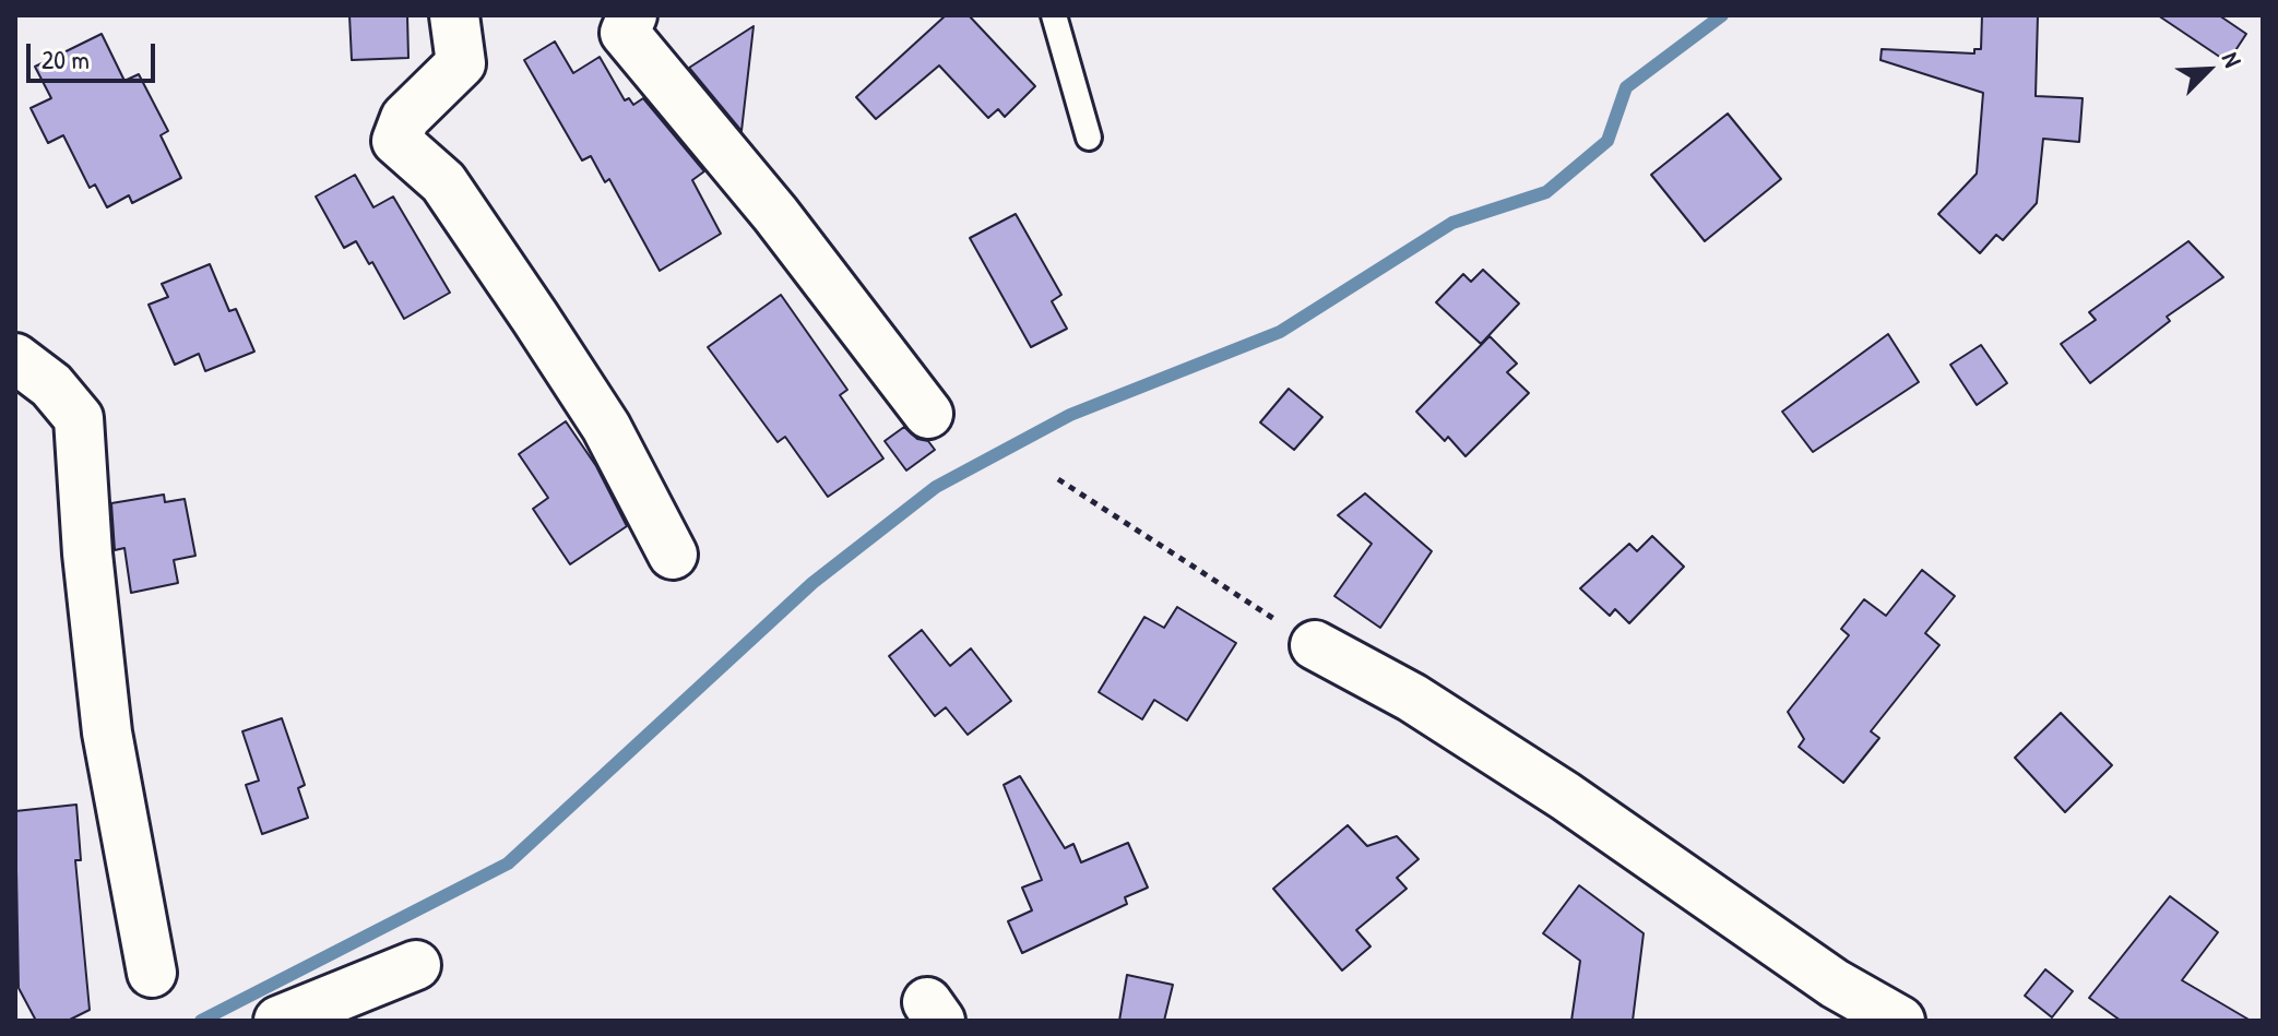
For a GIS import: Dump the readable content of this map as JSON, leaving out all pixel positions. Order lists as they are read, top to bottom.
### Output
{
  "scale_bar": "20 m",
  "north": "top right"
}
